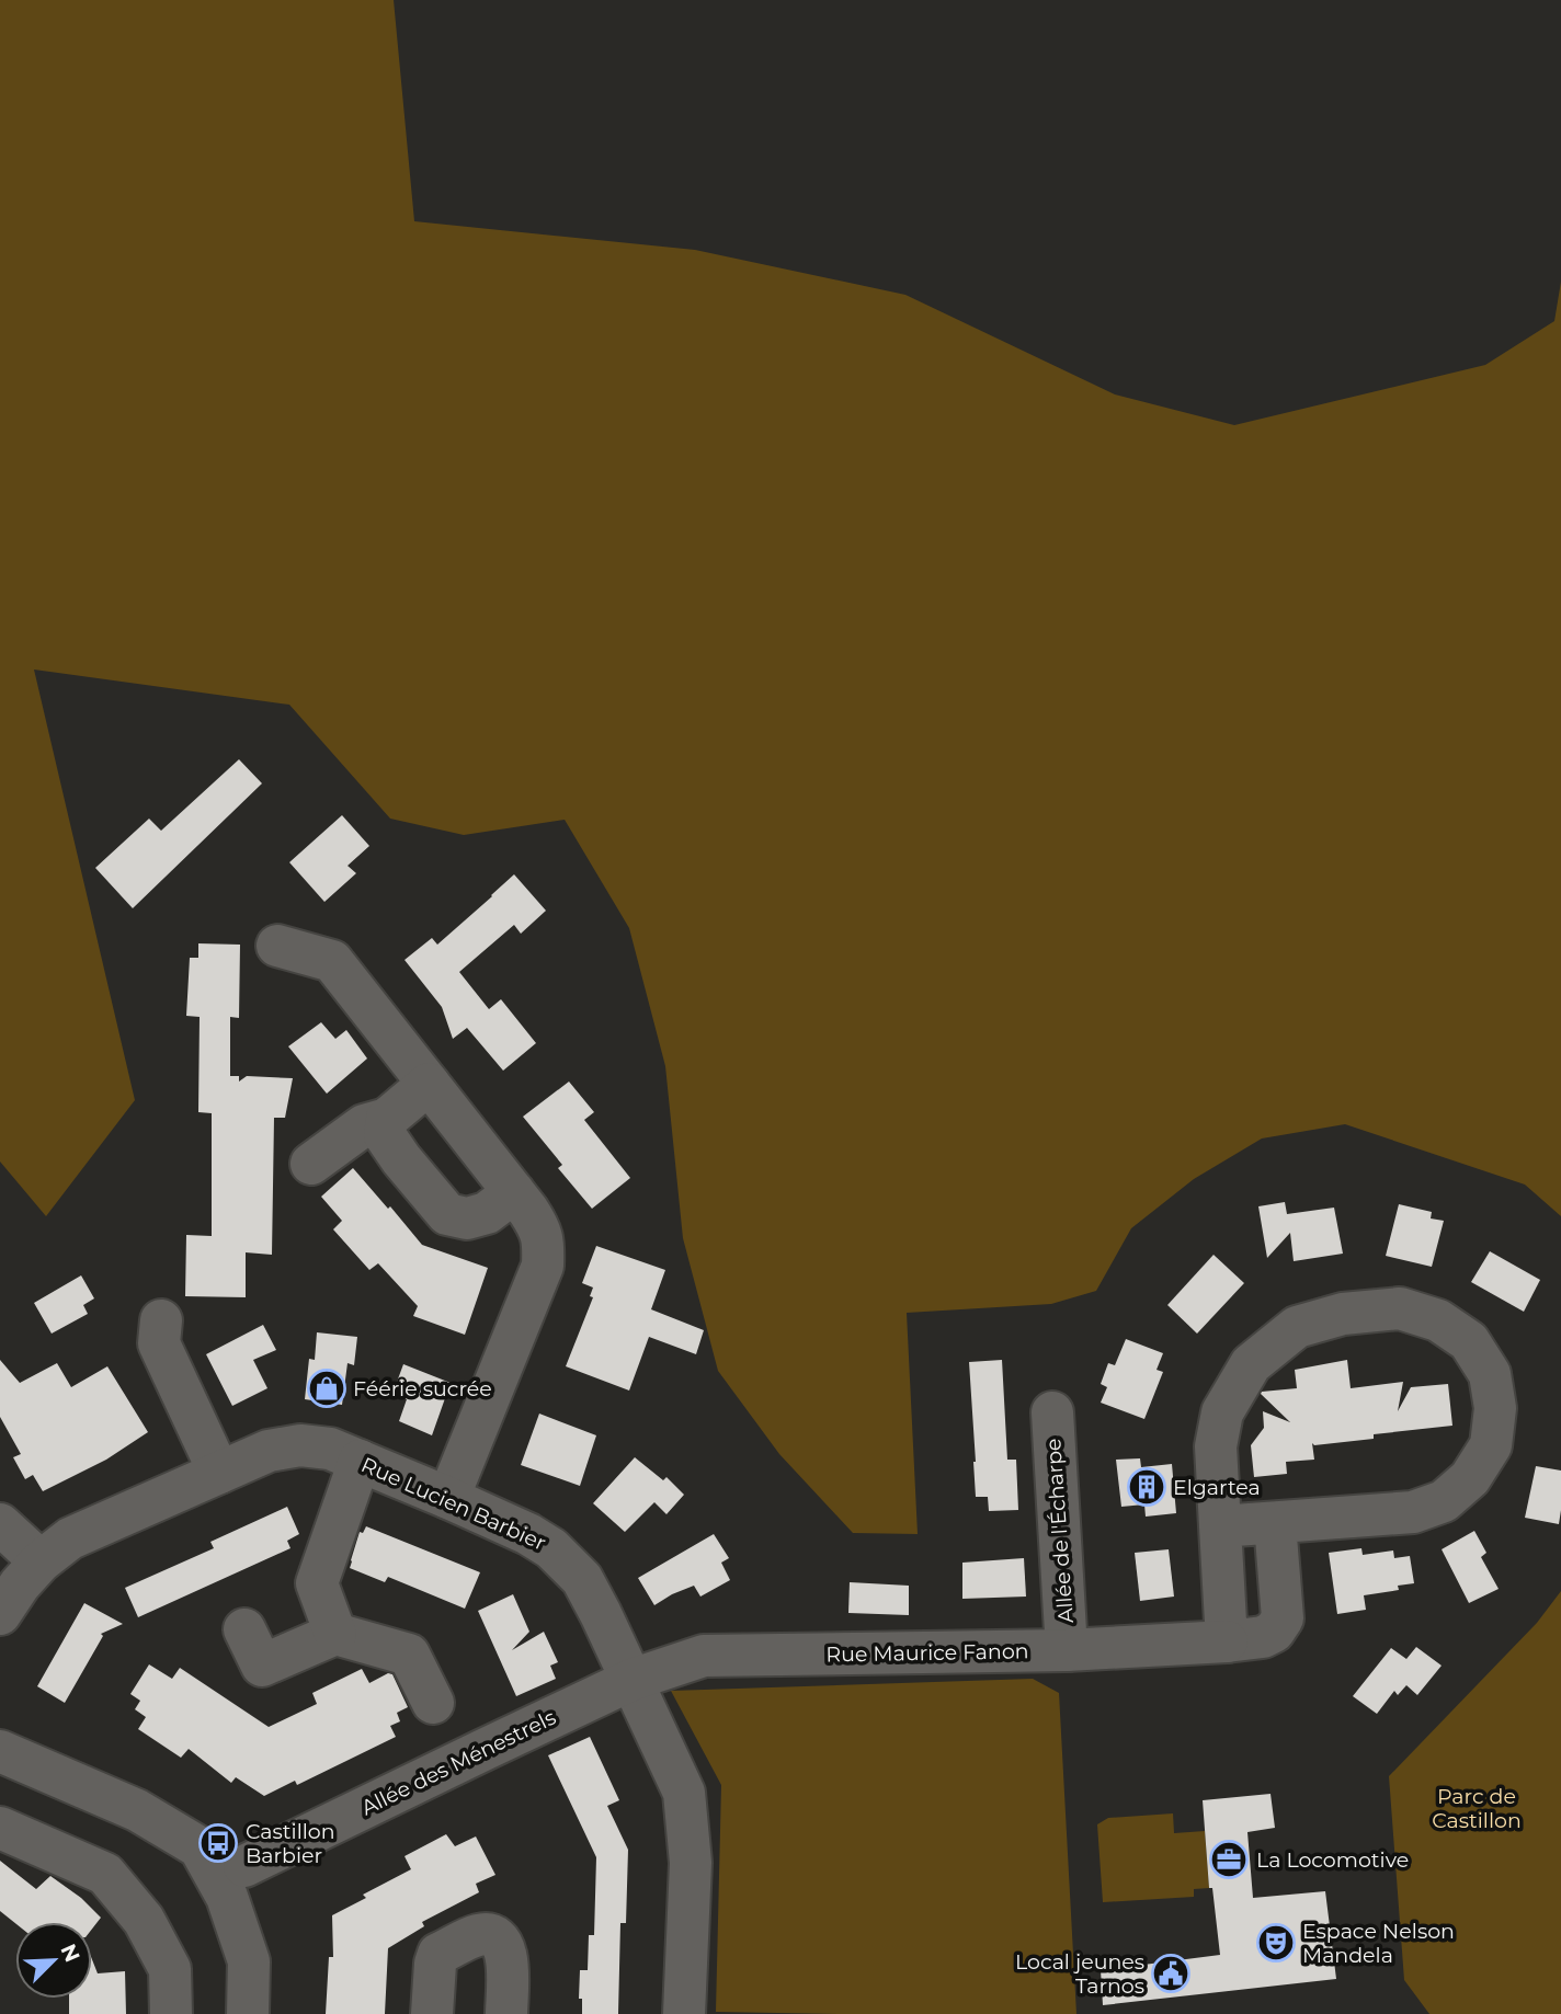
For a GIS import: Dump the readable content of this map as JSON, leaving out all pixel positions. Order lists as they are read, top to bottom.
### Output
{
  "streets": {
    "street": [
      "Rue Lucien Barbier",
      "Allée de l'Écharpe",
      "Rue Maurice Fanon",
      "Allée des Ménestrels"
    ]
  },
  "crossings": [
    ["Rue Lucien Barbier", "Rue Maurice Fanon"],
    ["Rue Lucien Barbier", "Allée des Ménestrels"],
    ["Allée de l'Écharpe", "Rue Maurice Fanon"],
    ["Rue Maurice Fanon", "Allée des Ménestrels"]
  ],
  "parks": ["Parc de Castillon"],
  "places": {
    "shop": ["Féérie sucrée"],
    "building": ["Elgartea"],
    "bus stop": ["Castillon Barbier"],
    "office": ["La Locomotive"],
    "theatre": ["Espace Nelson Mandela"],
    "public building": ["Local jeunes Tarnos"]
  },
  "north": "top right"
}
